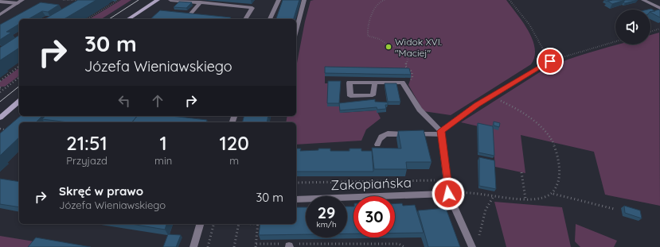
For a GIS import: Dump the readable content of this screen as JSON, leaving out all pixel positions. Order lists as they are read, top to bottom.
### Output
{
  "streets": {
    "street": ["Zakopiańska"]
  },
  "places": ["Widok XVI. \"Maciej\""],
  "page": {
    "turn": ["30 m", "Józefa Wieniawskiego"],
    "eta": [
      "21:51",
      "Przyjazd",
      "1",
      "min",
      "120",
      "m"
    ],
    "list": [
      {
        "name": "Skręć w prawo",
        "note": "Józefa Wieniawskiego",
        "value": "30 m"
      }
    ],
    "speed": "29 km/h",
    "limit": "30"
  }
}
